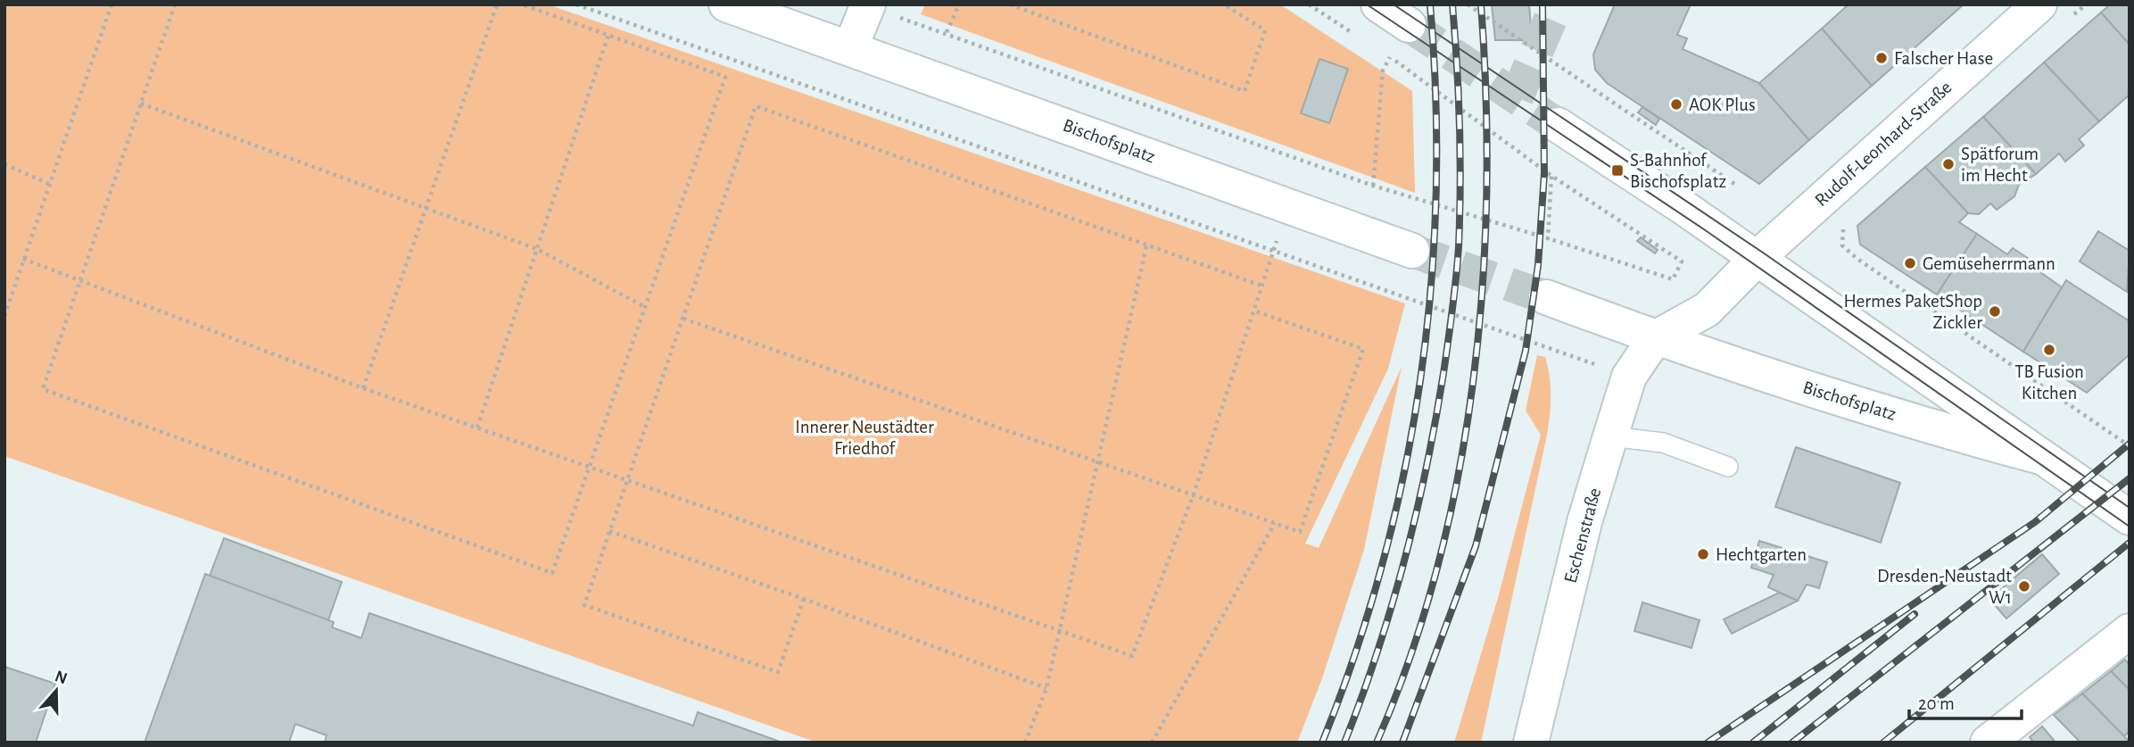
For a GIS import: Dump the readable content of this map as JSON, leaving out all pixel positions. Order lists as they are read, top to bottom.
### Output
{
  "streets": {
    "street": ["Bischofsplatz", "Rudolf-Leonhard-Straße", "Eschenstraße"]
  },
  "crossings": [
    ["Bischofsplatz", "Rudolf-Leonhard-Straße"],
    ["Bischofsplatz", "Eschenstraße"]
  ],
  "parks": ["Innerer Neustädter Friedhof"],
  "places": {
    "other": [
      "Falscher Hase",
      "AOK Plus",
      "Spätforum im Hecht",
      "Gemüseherrmann",
      "Hermes PaketShop Zickler",
      "TB Fusion Kitchen",
      "Hechtgarten",
      "Dresden-Neustadt W1"
    ],
    "transit": ["S-Bahnhof Bischofsplatz"]
  },
  "scale_bar": "20 m",
  "north": "top"
}
